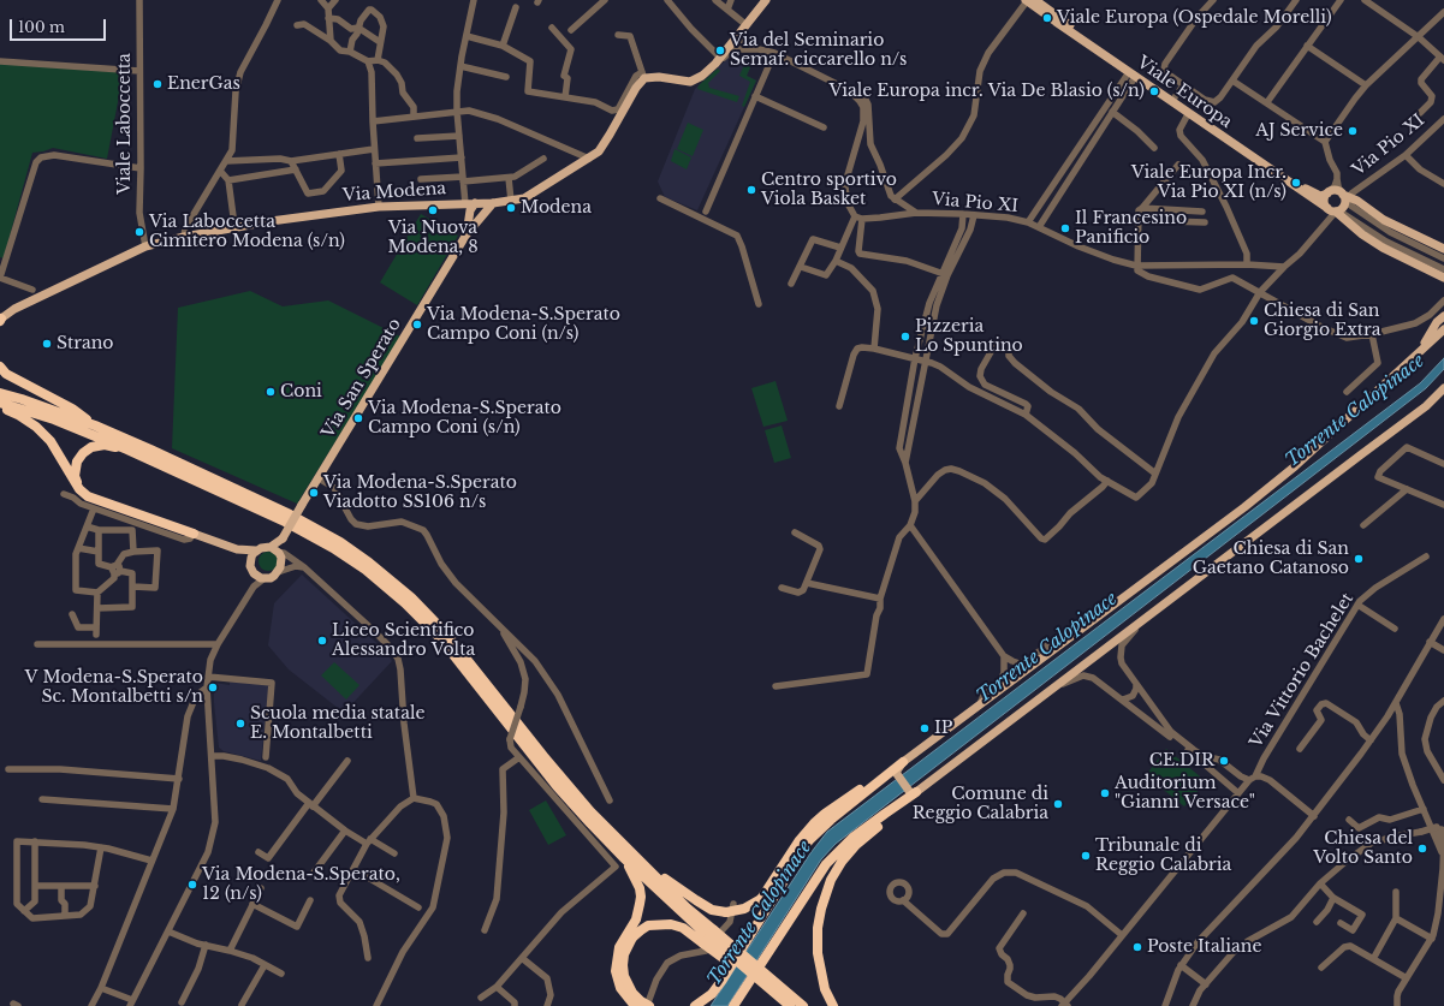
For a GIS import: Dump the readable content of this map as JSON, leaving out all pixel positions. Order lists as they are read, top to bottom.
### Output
{
  "streets": {
    "main road": ["Viale Europa", "Via Modena", "Via San Sperato"],
    "street": ["Viale Laboccetta", "Via Pio XI", "Via Vittorio Bachelet"]
  },
  "crossings": [
    ["Viale Europa", "Via Pio XI"],
    ["Viale Laboccetta", "Via Modena"],
    ["Via Modena", "Via San Sperato"]
  ],
  "water": ["Torrente Calopinace"],
  "places": [
    "Viale Europa (Ospedale Morelli)",
    "Via del Seminario Semaf. ciccarello n/s",
    "EnerGas",
    "Viale Europa incr. Via De Blasio (s/n)",
    "AJ Service",
    "Viale Europa Incr. Via Pio XI (n/s)",
    "Centro sportivo Viola Basket",
    "Modena",
    "Via Nuova Modena, 8",
    "Il Francesino Panificio",
    "Via Laboccetta Cimitero Modena (s/n)",
    "Chiesa di San Giorgio Extra",
    "Via Modena-S.Sperato Campo Coni (n/s)",
    "Pizzeria Lo Spuntino",
    "Strano",
    "Coni",
    "Via Modena-S.Sperato Campo Coni (s/n)",
    "Via Modena-S.Sperato Viadotto SS106 n/s",
    "Chiesa di San Gaetano Catanoso",
    "Liceo Scientifico Alessandro Volta",
    "V Modena-S.Sperato Sc. Montalbetti s/n",
    "Scuola media statale E. Montalbetti",
    "IP",
    "CE.DIR",
    "Auditorium \"Gianni Versace\"",
    "Comune di Reggio Calabria",
    "Chiesa del Volto Santo",
    "Tribunale di Reggio Calabria",
    "Via Modena-S.Sperato, 12 (n/s)",
    "Poste Italiane"
  ],
  "scale_bar": "100 m"
}
